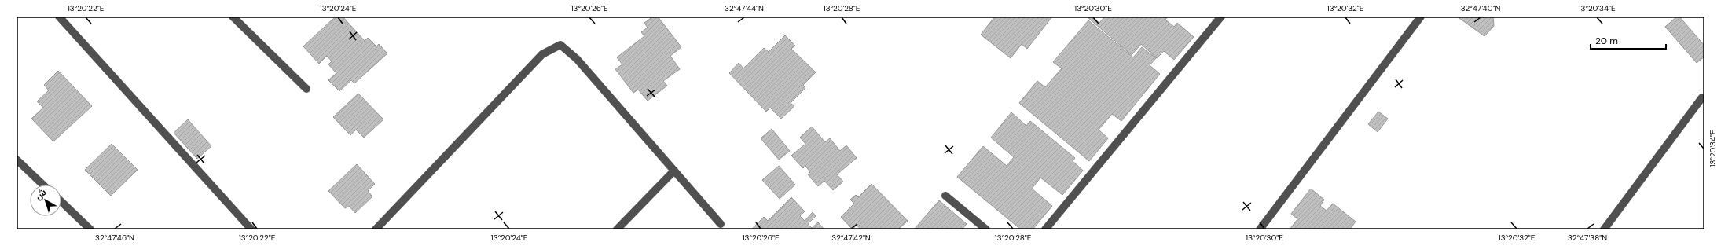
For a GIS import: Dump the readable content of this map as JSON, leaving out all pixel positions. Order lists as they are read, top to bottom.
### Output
{
  "scale_bar": "20 m",
  "north": "top left",
  "coordinates": [
    "13°20'22\"E",
    "13°20'24\"E",
    "13°20'26\"E",
    "32°47'44\"N",
    "13°20'28\"E",
    "13°20'30\"E",
    "13°20'32\"E",
    "32°47'40\"N",
    "13°20'34\"E",
    "32°47'46\"N",
    "32°47'42\"N",
    "32°47'38\"N"
  ]
}
